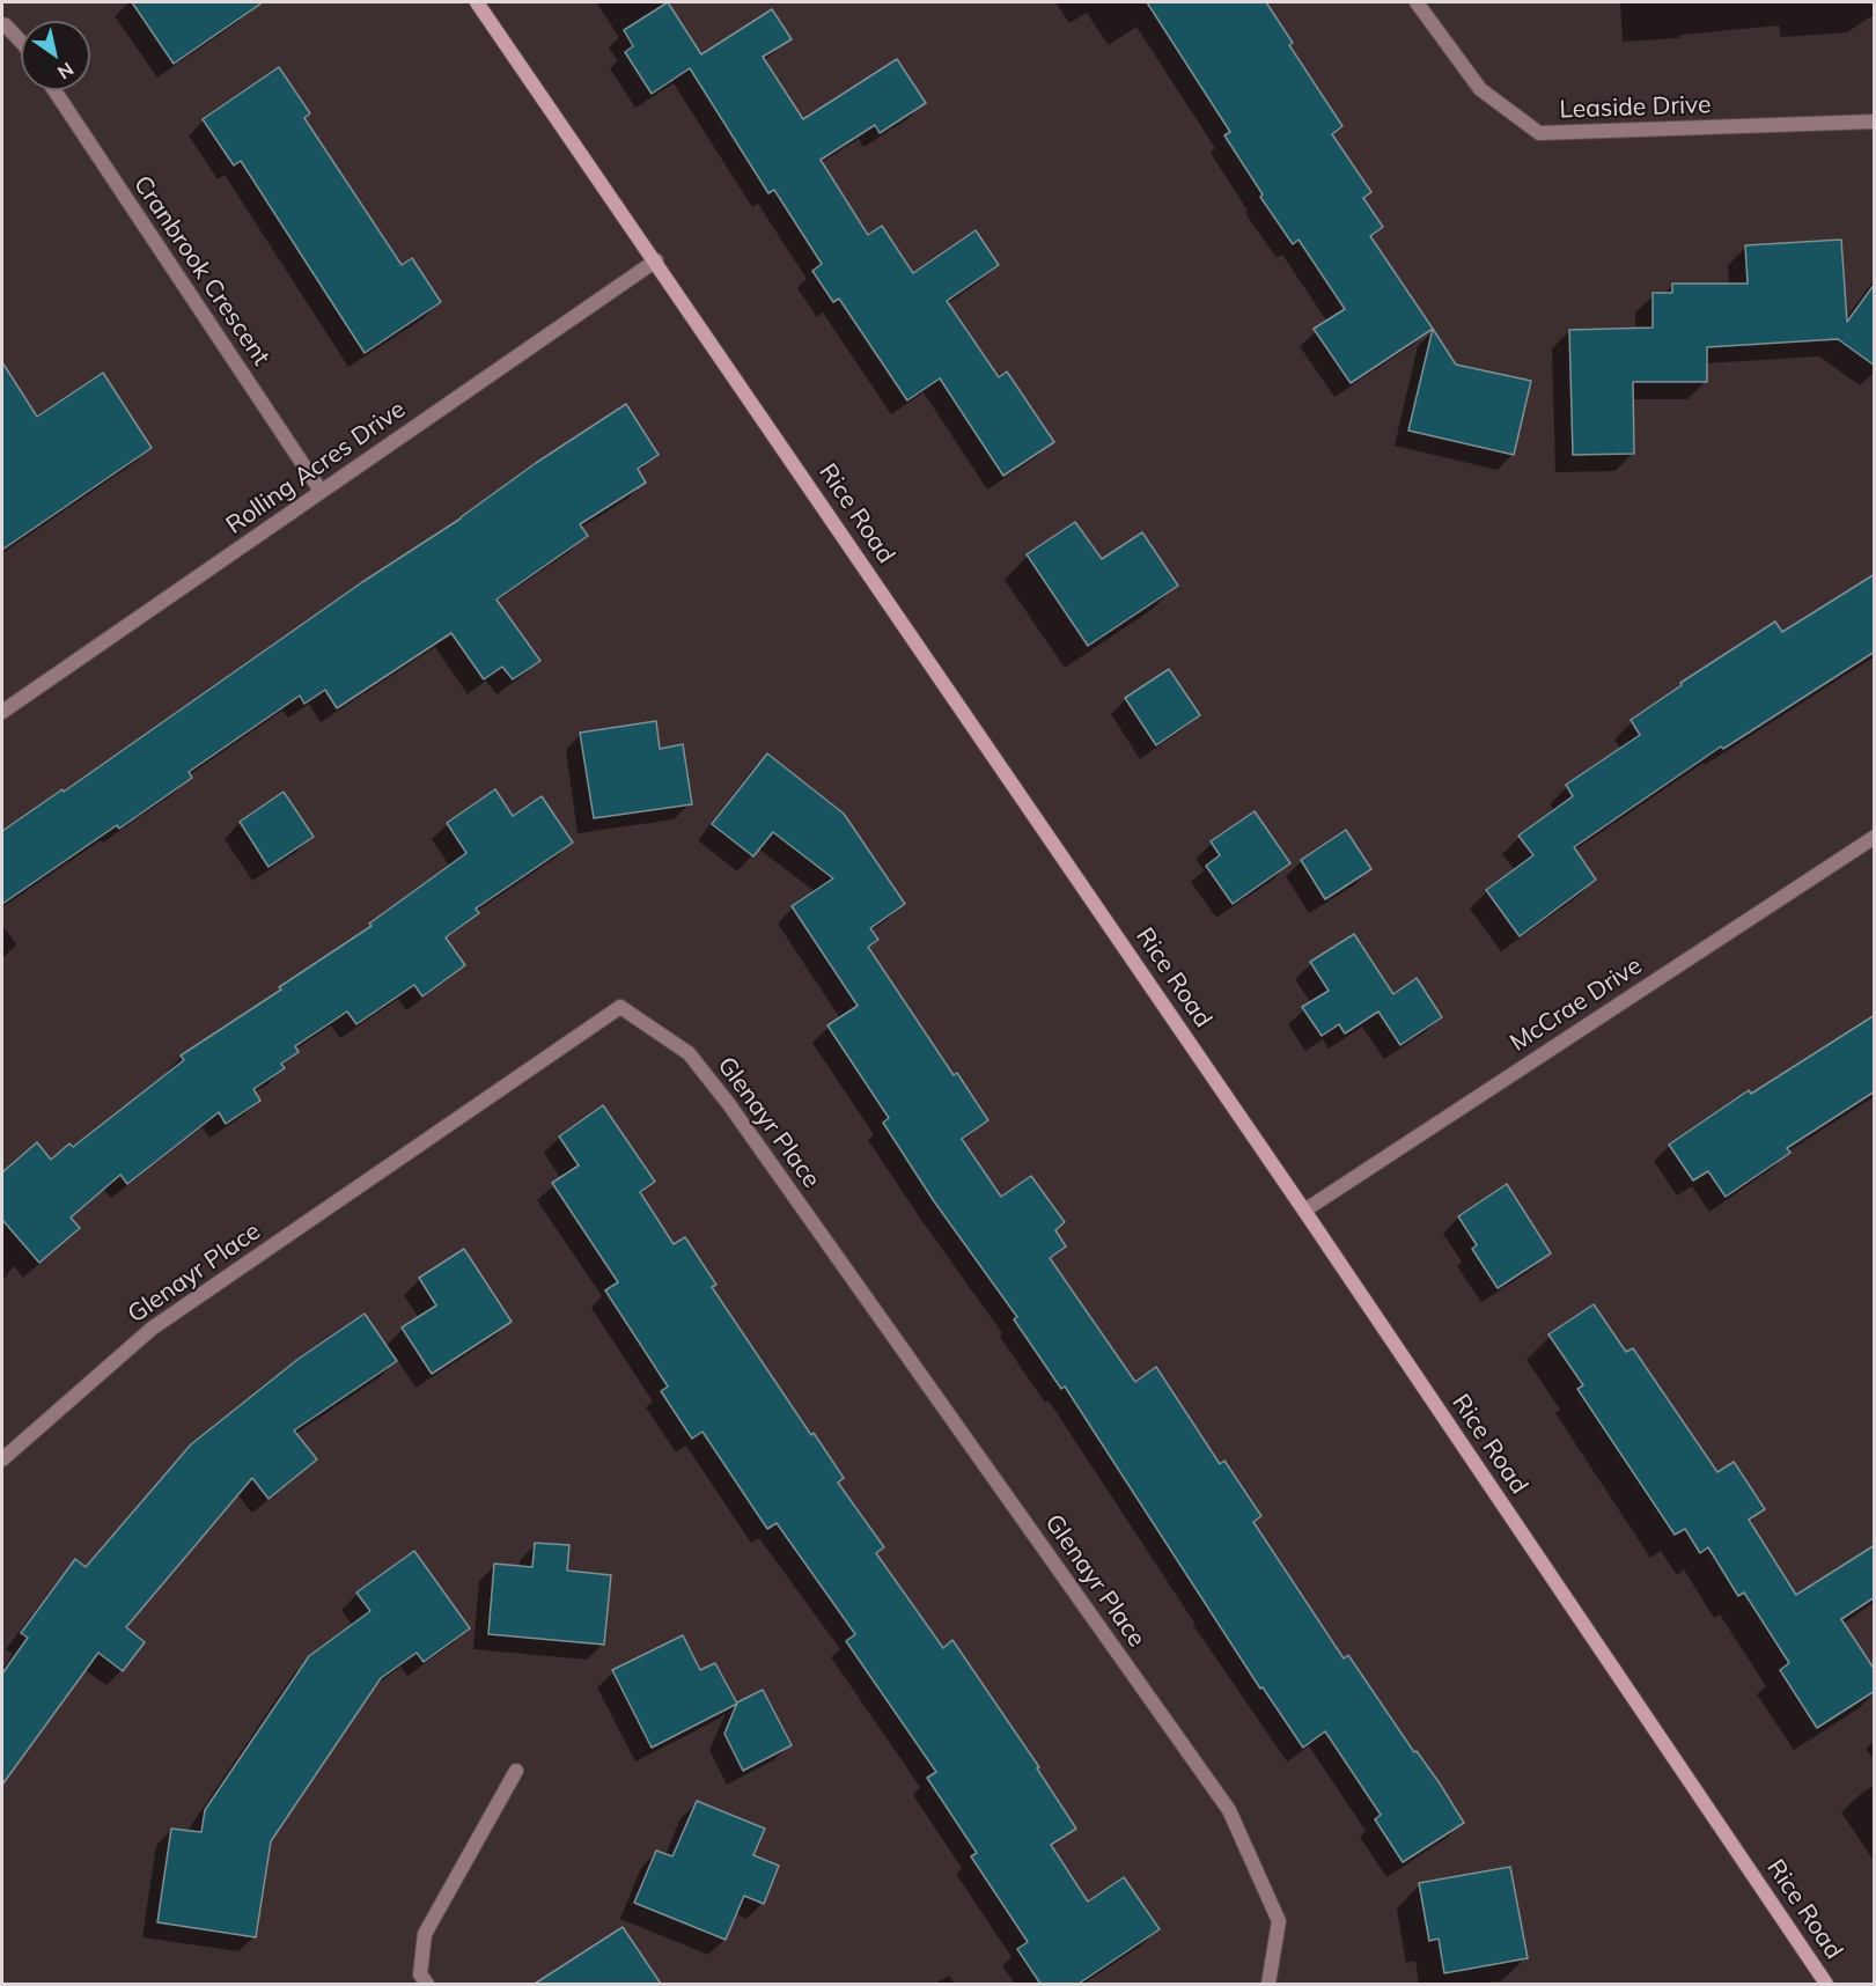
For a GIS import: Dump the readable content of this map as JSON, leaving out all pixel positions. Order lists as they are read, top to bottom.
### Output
{
  "streets": {
    "main road": ["Rice Road"],
    "street": [
      "Leaside Drive",
      "Cranbrook Crescent",
      "Rolling Acres Drive",
      "McCrae Drive",
      "Glenayr Place"
    ]
  },
  "crossings": [
    ["Cranbrook Crescent", "Rolling Acres Drive"],
    ["Rolling Acres Drive", "Rice Road"],
    ["Rice Road", "McCrae Drive"]
  ],
  "north": "bottom right"
}
